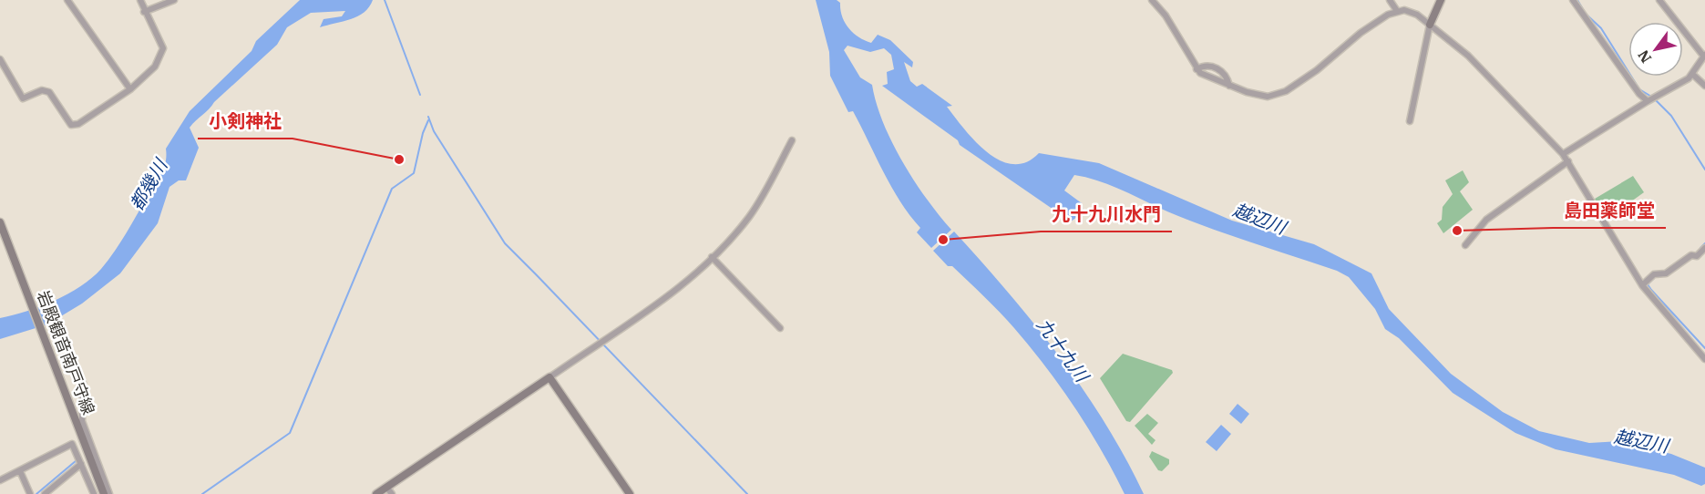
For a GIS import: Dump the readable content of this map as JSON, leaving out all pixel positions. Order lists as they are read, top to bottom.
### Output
{
  "streets": {
    "street": ["岩殿観音南戸守線"]
  },
  "water": ["都幾川", "越辺川", "九十九川"],
  "places": ["小剣神社", "島田薬師堂", "九十九川水門"],
  "north": "bottom left"
}
